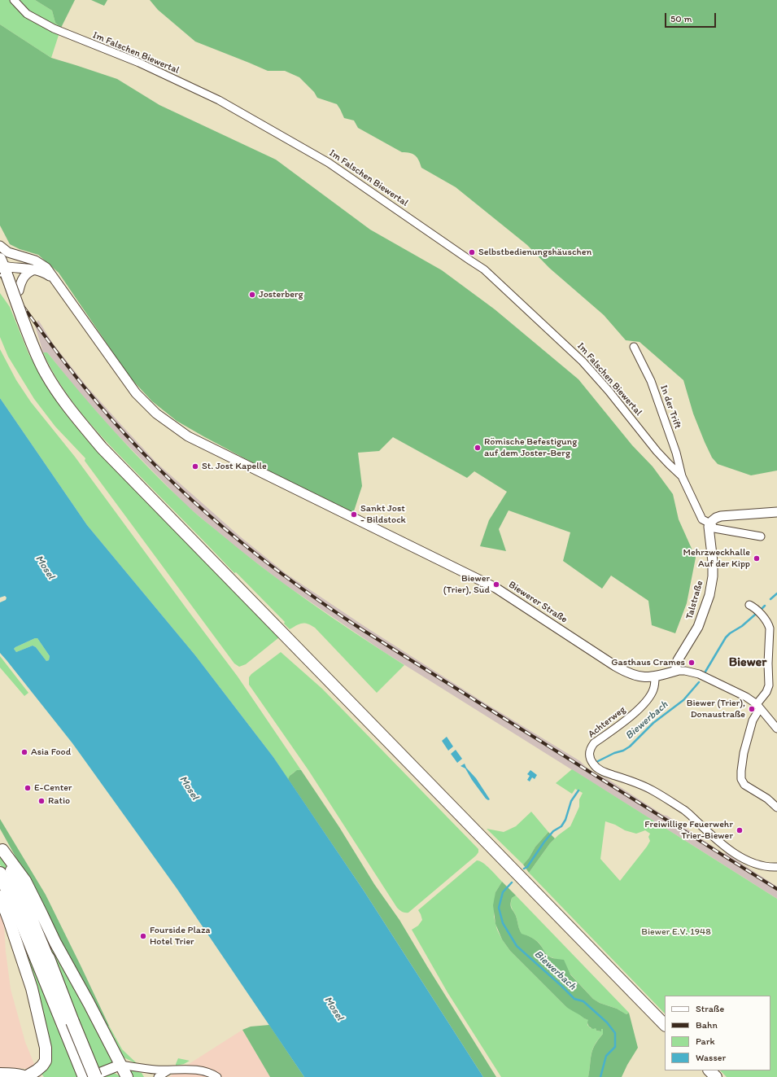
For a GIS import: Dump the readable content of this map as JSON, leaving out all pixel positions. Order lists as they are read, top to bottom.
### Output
{
  "streets": {
    "street": [
      "Im Falschen Biewertal",
      "In der Trift",
      "Talstraße",
      "Biewerer Straße",
      "Achterweg"
    ]
  },
  "crossings": [
    ["Im Falschen Biewertal", "In der Trift"],
    ["Talstraße", "Biewerer Straße"],
    ["Biewerer Straße", "Achterweg"]
  ],
  "districts": ["Biewer"],
  "water": ["Mosel", "Biewerbach"],
  "parks": ["Biewer E.V. 1948"],
  "places": [
    "Selbstbedienungshäuschen",
    "Josterberg",
    "Römische Befestigung auf dem Joster-Berg",
    "St. Jost Kapelle",
    "Sankt Jost - Bildstock",
    "Mehrzweckhalle Auf der Kipp",
    "Biewer (Trier), Süd",
    "Gasthaus Crames",
    "Biewer (Trier), Donaustraße",
    "Asia Food",
    "E-Center",
    "Ratio",
    "Freiwillige Feuerwehr Trier-Biewer",
    "Fourside Plaza Hotel Trier"
  ],
  "legend": [
    "Straße",
    "Bahn",
    "Park",
    "Wasser"
  ],
  "scale_bar": "50 m"
}
